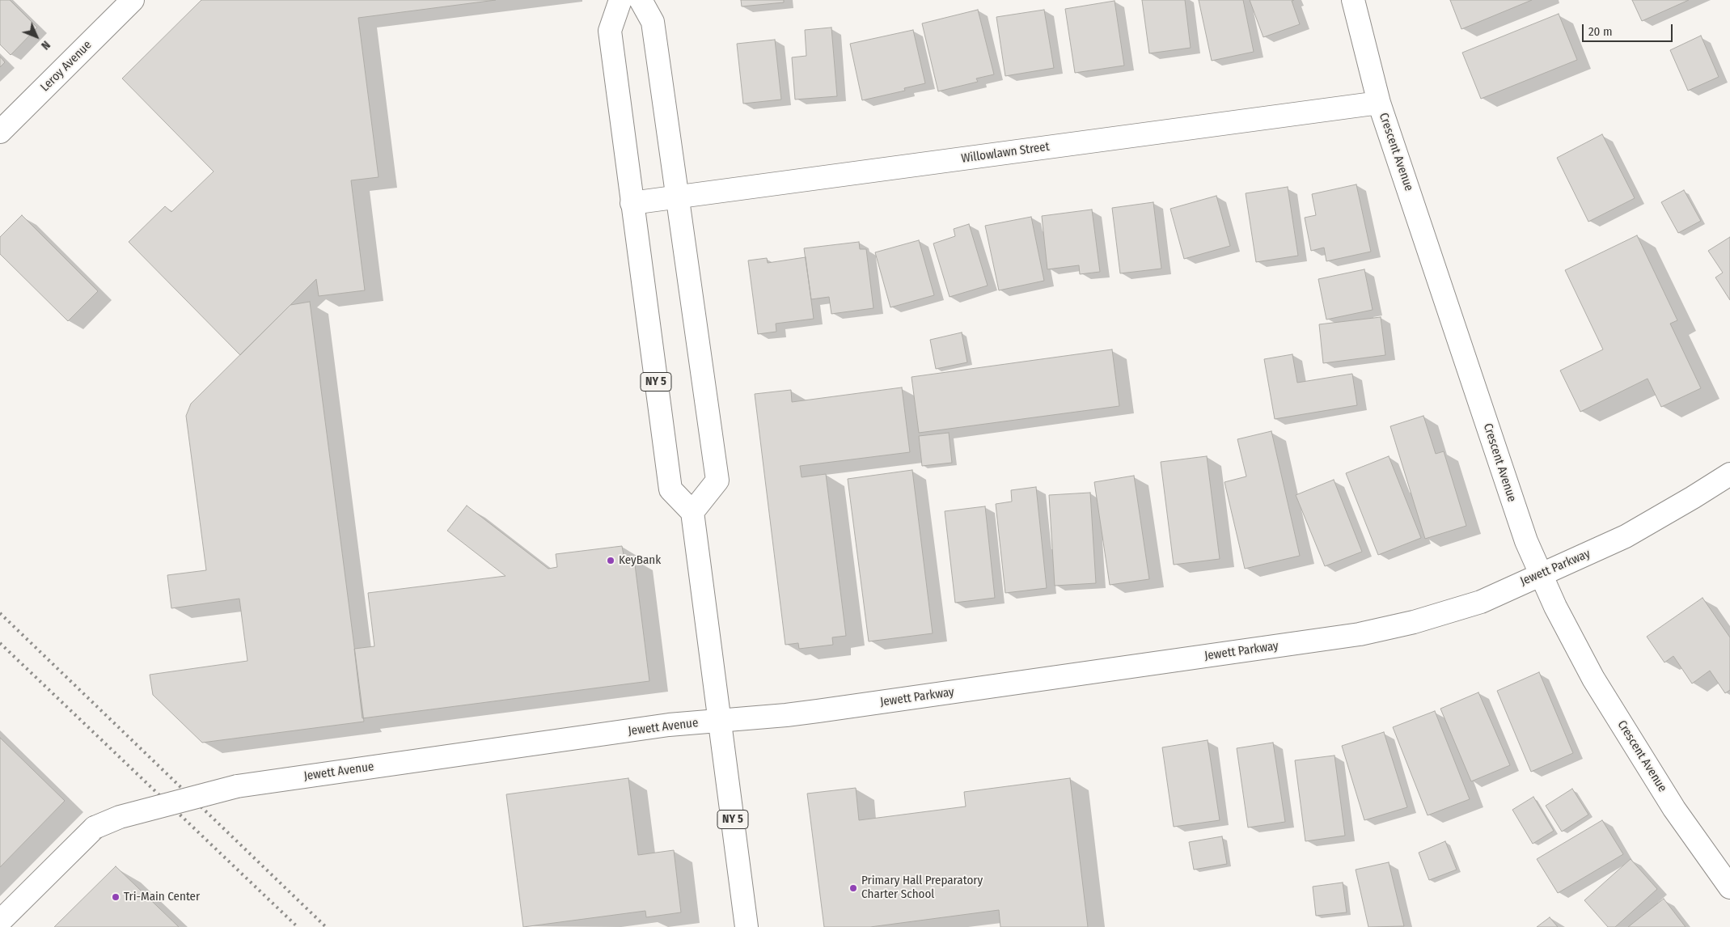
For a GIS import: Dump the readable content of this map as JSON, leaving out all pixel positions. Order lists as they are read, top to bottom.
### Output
{
  "streets": {
    "street": [
      "Leroy Avenue",
      "Crescent Avenue",
      "Willowlawn Street",
      "NY 5",
      "Jewett Parkway",
      "Jewett Avenue"
    ]
  },
  "crossings": [
    ["Crescent Avenue", "Willowlawn Street"],
    ["Crescent Avenue", "Jewett Parkway"],
    ["Willowlawn Street", "NY 5"],
    ["NY 5", "Jewett Parkway"],
    ["NY 5", "Jewett Avenue"],
    ["Jewett Parkway", "Jewett Avenue"]
  ],
  "places": ["KeyBank", "Primary Hall Preparatory Charter School", "Tri-Main Center"],
  "scale_bar": "20 m",
  "north": "bottom right"
}
